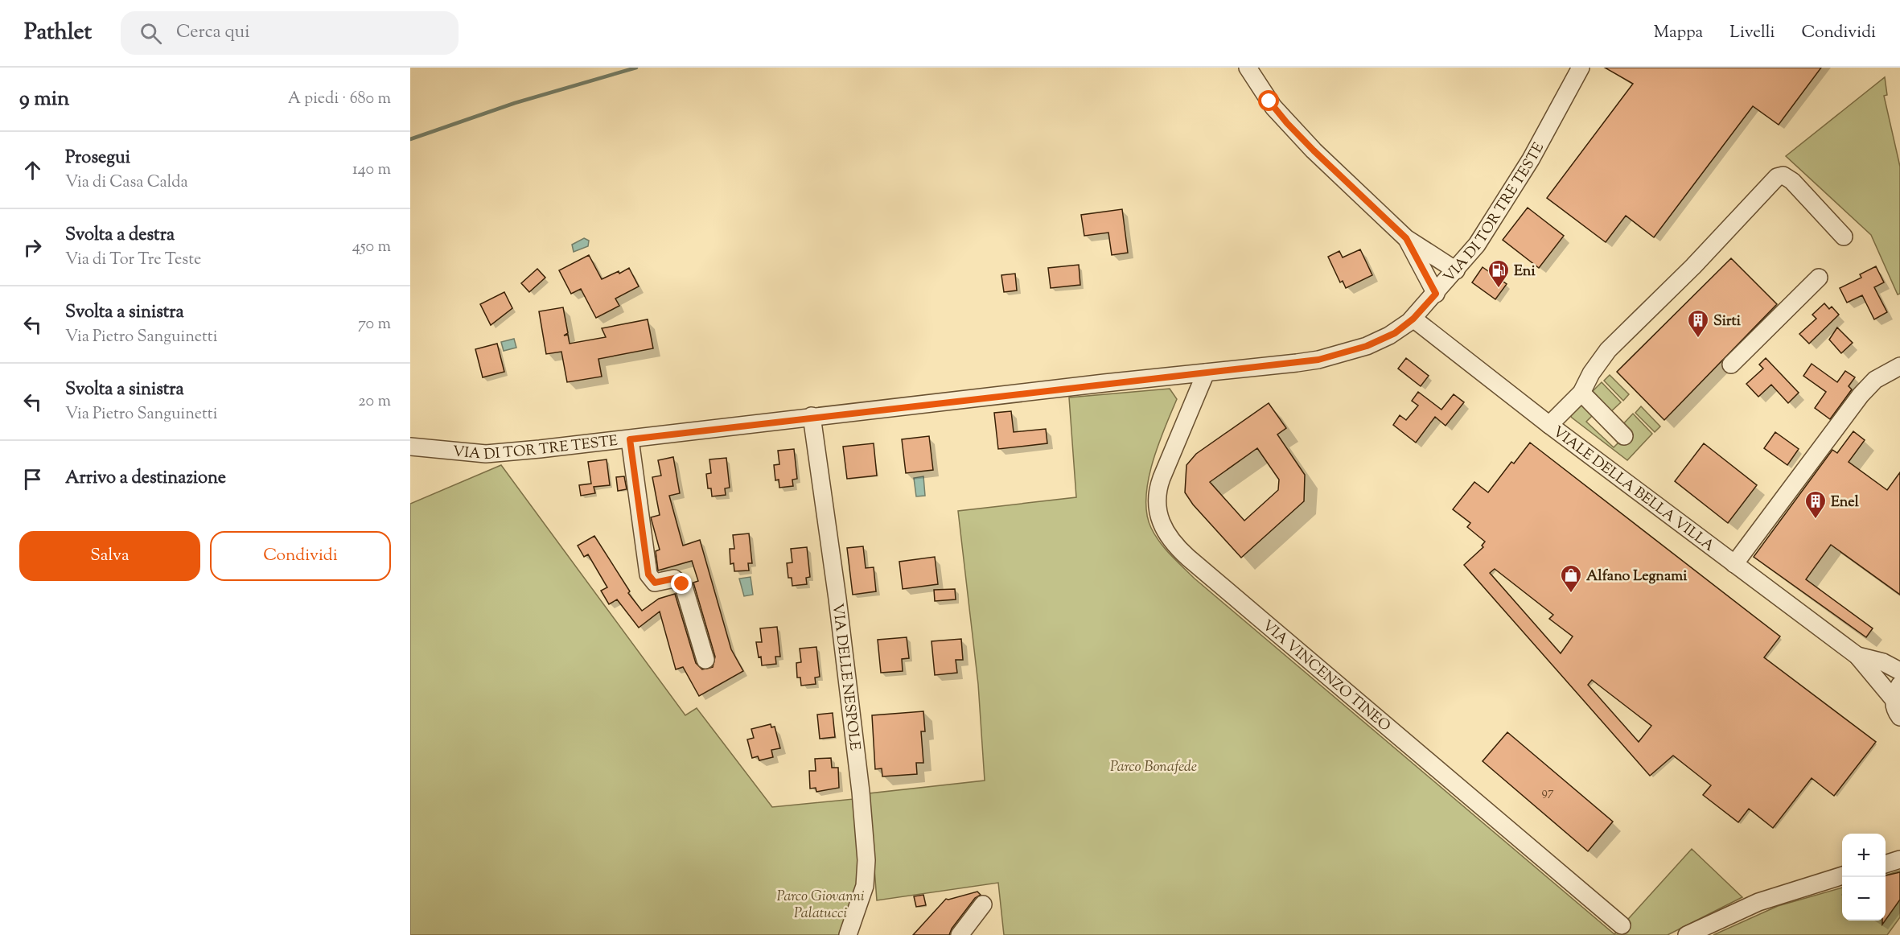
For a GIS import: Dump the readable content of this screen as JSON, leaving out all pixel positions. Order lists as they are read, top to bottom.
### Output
{
  "streets": {
    "street": [
      "VIA DI TOR TRE TESTE",
      "VIALE DELLA BELLA VILLA",
      "VIA VINCENZO TINEO",
      "VIA DELLE NESPOLE"
    ]
  },
  "crossings": [
    ["VIA DI TOR TRE TESTE", "VIALE DELLA BELLA VILLA"],
    ["VIA DI TOR TRE TESTE", "VIA VINCENZO TINEO"],
    ["VIA DI TOR TRE TESTE", "VIA DELLE NESPOLE"]
  ],
  "parks": ["Parco Bonafede", "Parco Giovanni Palatucci"],
  "places": {
    "fuel station": ["Eni"],
    "building": ["Sirti", "Enel"],
    "shop": ["Alfano Legnami"]
  },
  "house_numbers": ["97"],
  "page": {
    "header": "Pathlet",
    "search": "Cerca qui",
    "nav": ["Mappa", "Livelli", "Condividi"],
    "heading": ["9 min", "A piedi · 680 m"],
    "list": [
      ["Prosegui", "Via di Casa Calda", "140 m"],
      ["Svolta a destra", "Via di Tor Tre Teste", "450 m"],
      ["Svolta a sinistra", "Via Pietro Sanguinetti", "70 m"],
      ["Svolta a sinistra", "Via Pietro Sanguinetti", "20 m"],
      "Arrivo a destinazione"
    ],
    "buttons": ["Salva", "Condividi"],
    "map_buttons": ["+", "−"]
  }
}
